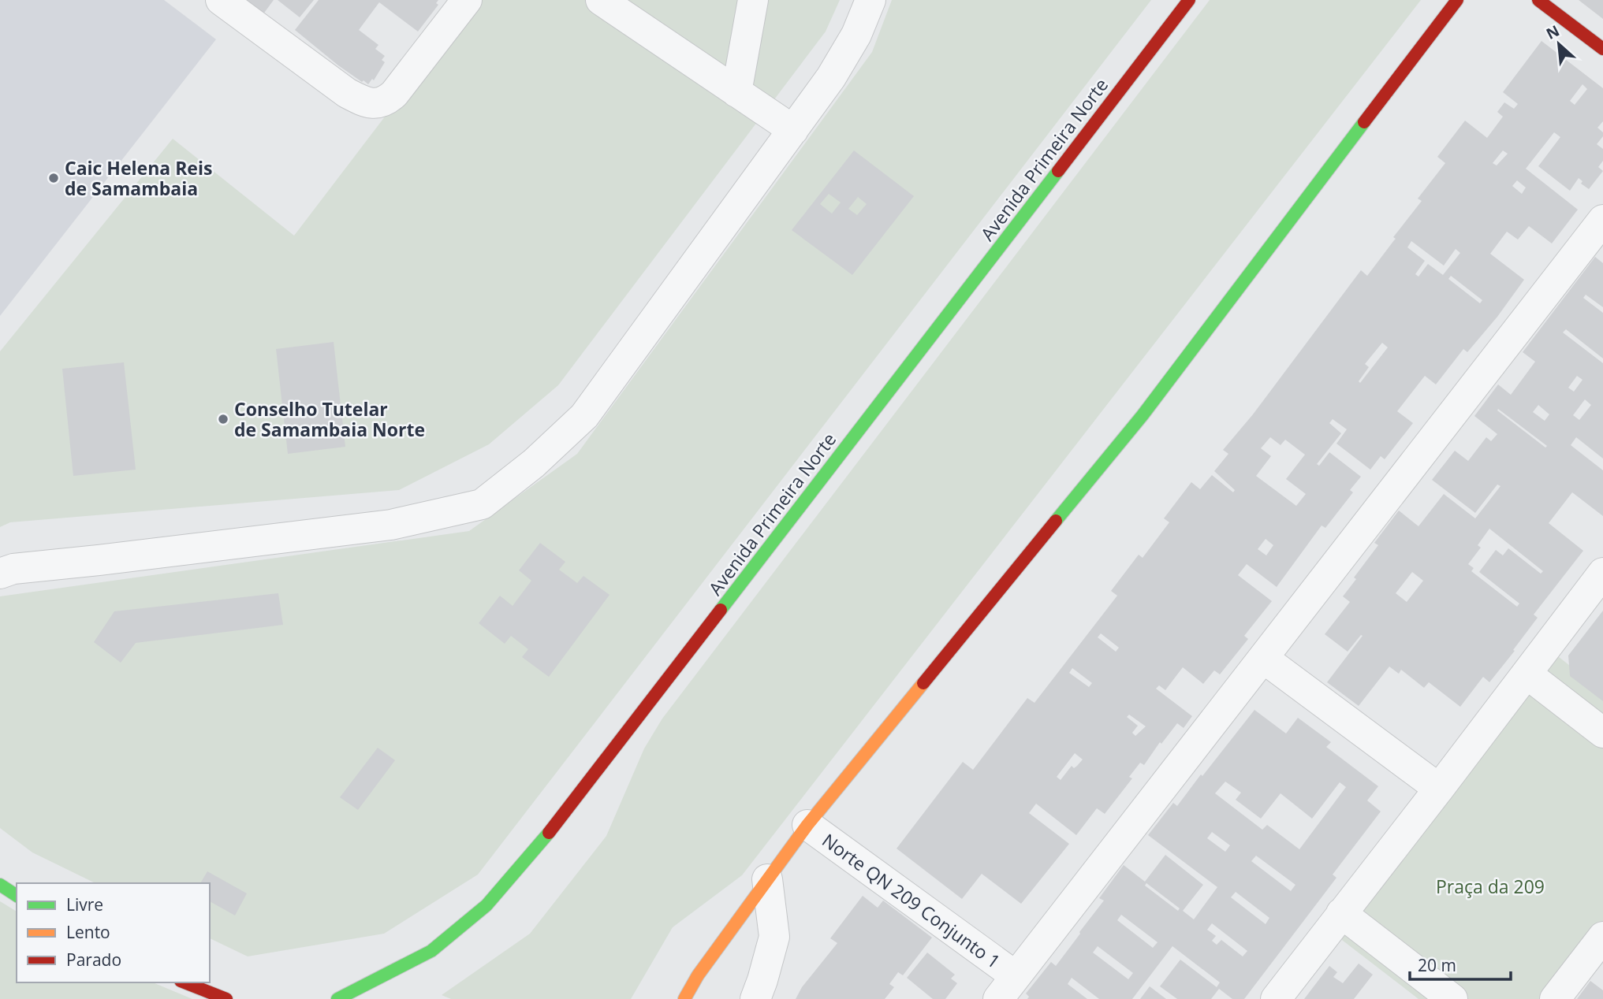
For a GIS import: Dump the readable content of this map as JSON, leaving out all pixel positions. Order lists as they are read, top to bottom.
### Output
{
  "streets": {
    "main road": ["Avenida Primeira Norte"],
    "street": ["Norte QN 209 Conjunto 1"]
  },
  "parks": ["Praça da 209"],
  "places": ["Caic Helena Reis de Samambaia", "Conselho Tutelar de Samambaia Norte"],
  "legend": ["Livre", "Lento", "Parado"],
  "scale_bar": "20 m",
  "north": "top left"
}
